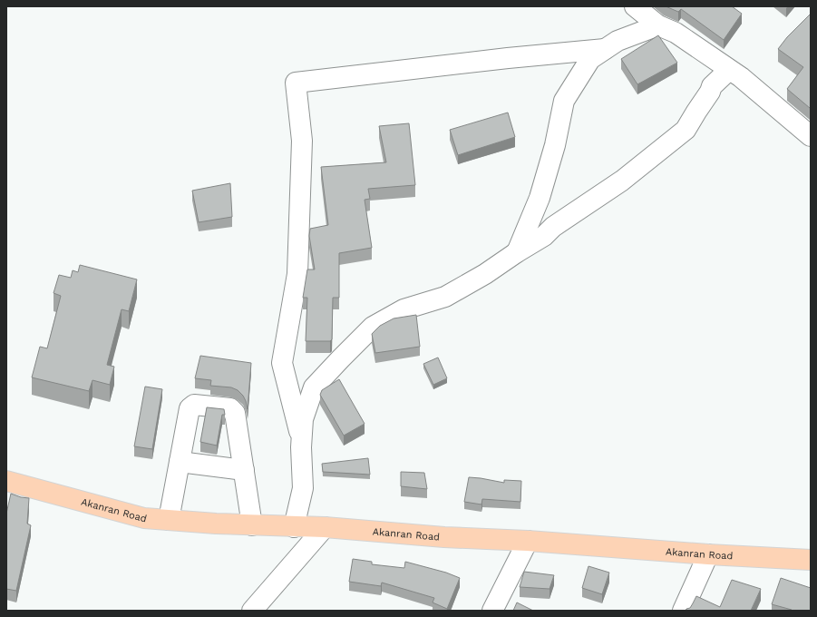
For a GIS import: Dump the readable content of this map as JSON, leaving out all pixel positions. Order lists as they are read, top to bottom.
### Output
{
  "streets": {
    "main road": ["Akanran Road"]
  }
}
